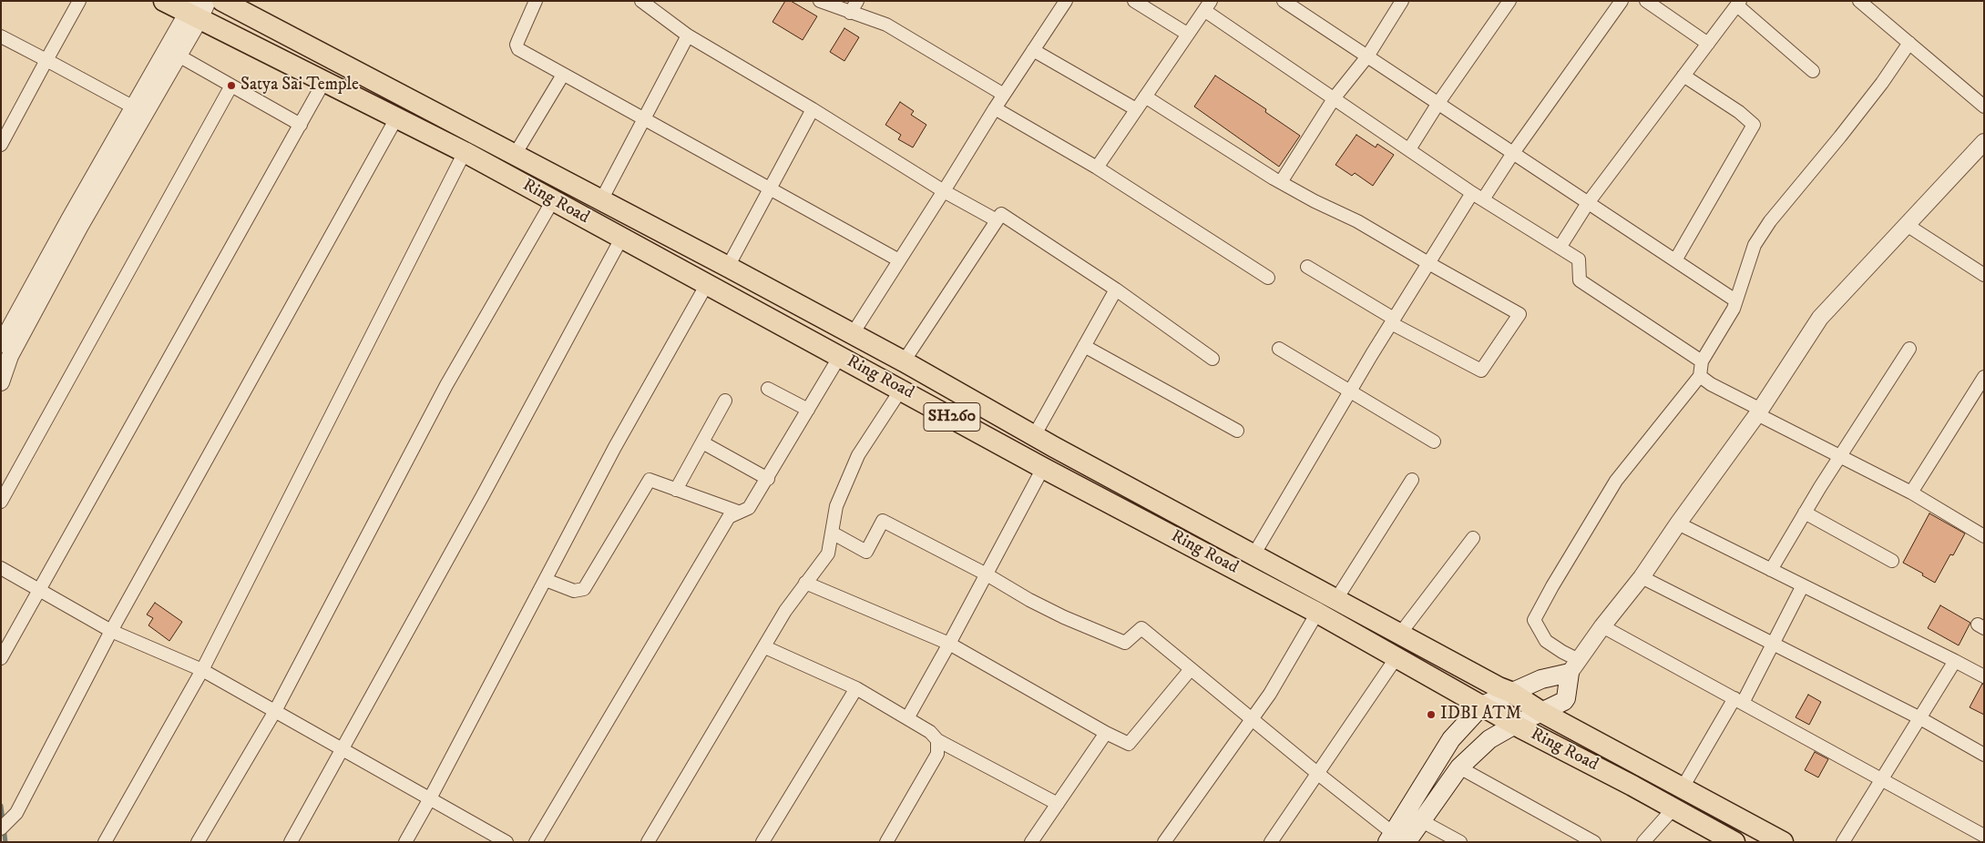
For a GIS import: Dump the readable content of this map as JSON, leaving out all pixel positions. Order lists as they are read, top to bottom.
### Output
{
  "streets": {
    "highway": ["Ring Road", "SH260"]
  },
  "places": ["Satya Sai Temple", "IDBI ATM"]
}
